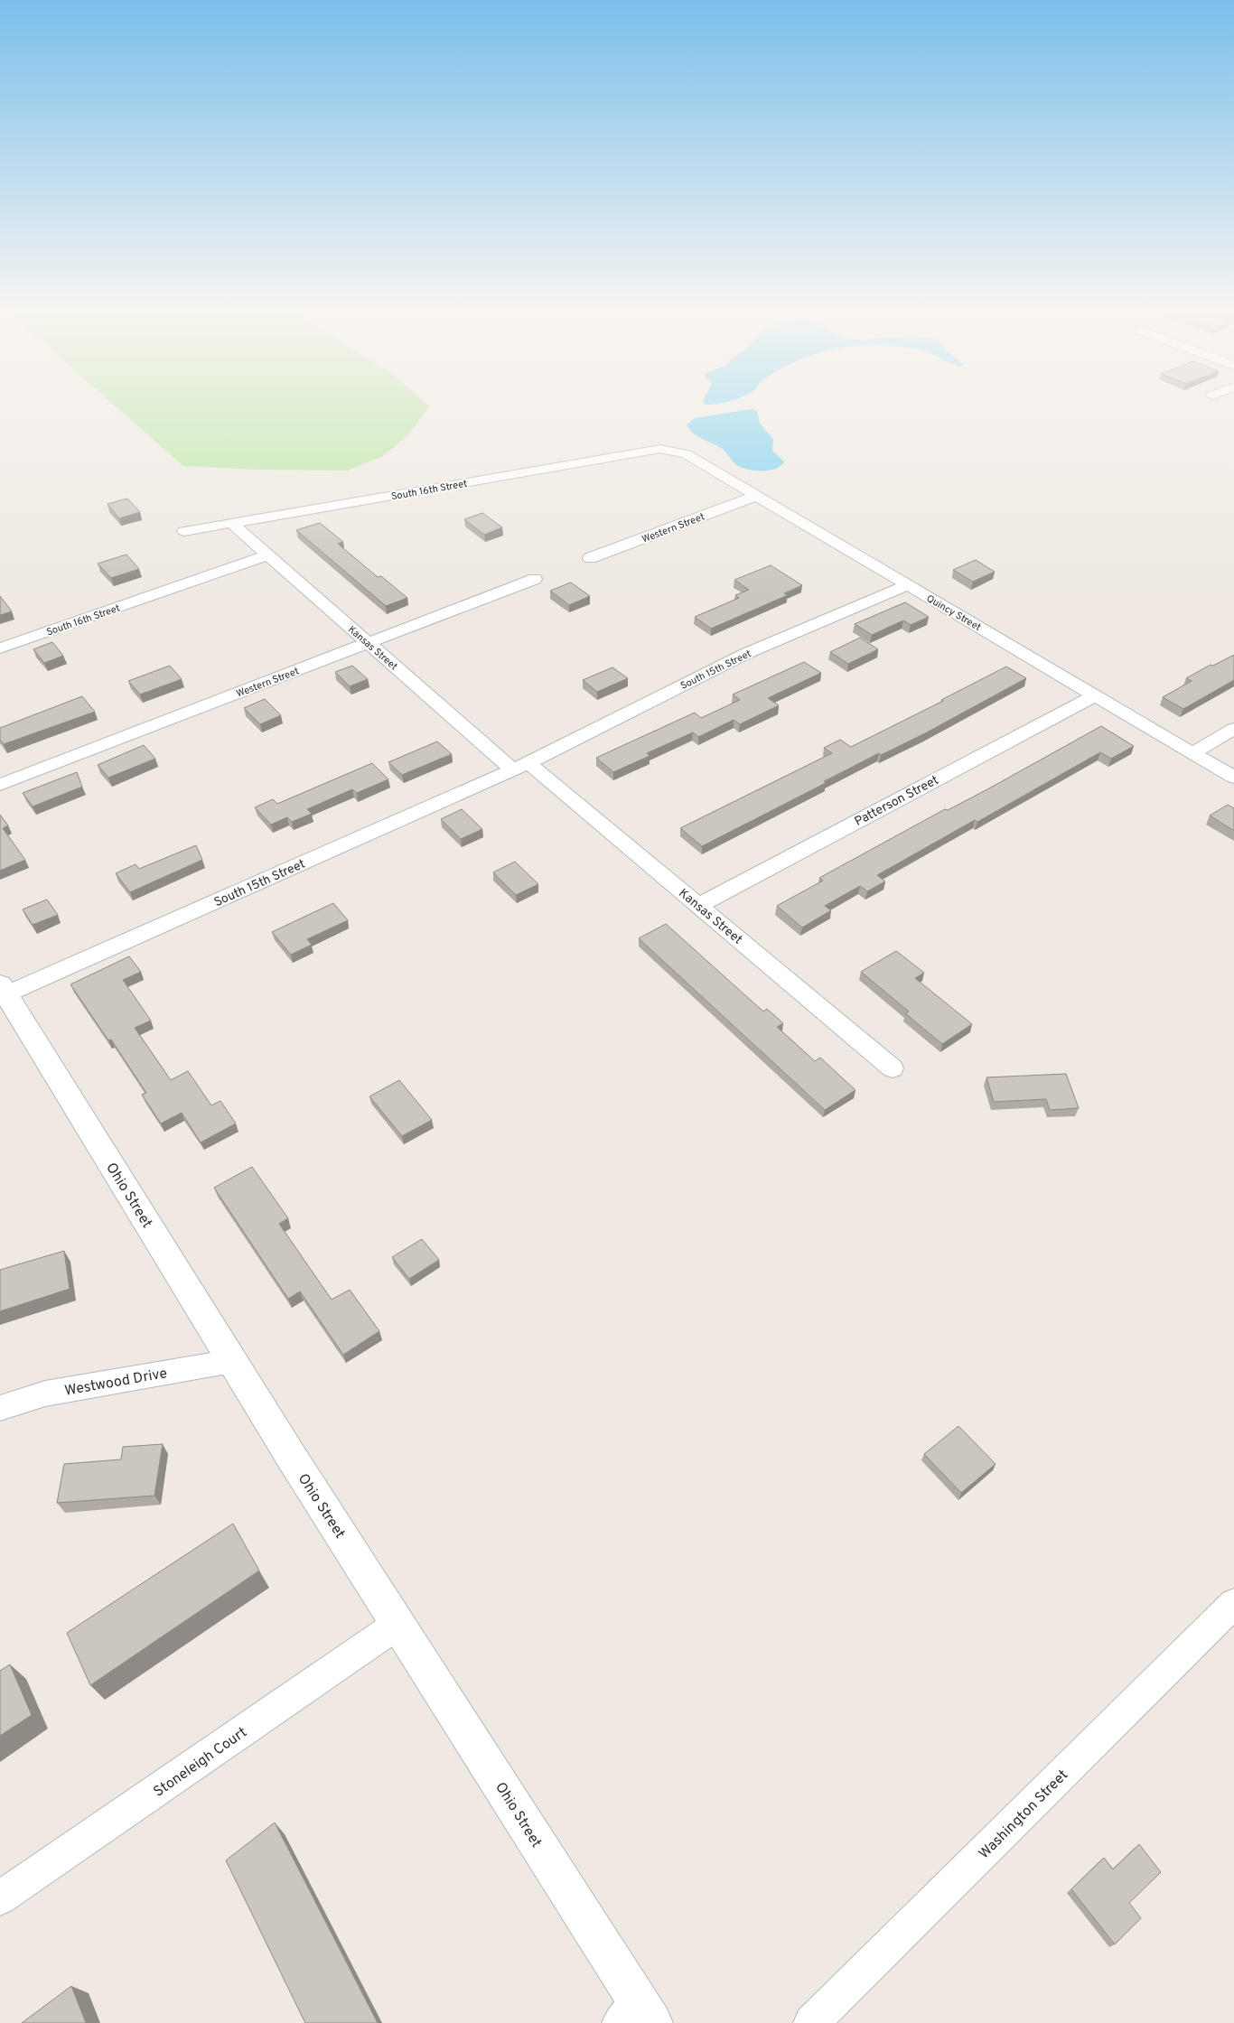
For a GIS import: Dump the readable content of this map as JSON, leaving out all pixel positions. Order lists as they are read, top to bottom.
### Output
{
  "streets": {
    "street": [
      "South 16th Street",
      "Western Street",
      "Quincy Street",
      "Kansas Street",
      "South 15th Street",
      "Patterson Street",
      "Ohio Street",
      "Westwood Drive",
      "Stoneleigh Court",
      "Washington Street"
    ]
  },
  "crossings": [
    ["South 16th Street", "Quincy Street"],
    ["South 16th Street", "Kansas Street"],
    ["Western Street", "Quincy Street"],
    ["Western Street", "Kansas Street"],
    ["Quincy Street", "South 15th Street"],
    ["Quincy Street", "Patterson Street"],
    ["Kansas Street", "South 15th Street"],
    ["Kansas Street", "Patterson Street"],
    ["South 15th Street", "Ohio Street"],
    ["Ohio Street", "Westwood Drive"],
    ["Ohio Street", "Stoneleigh Court"]
  ]
}
